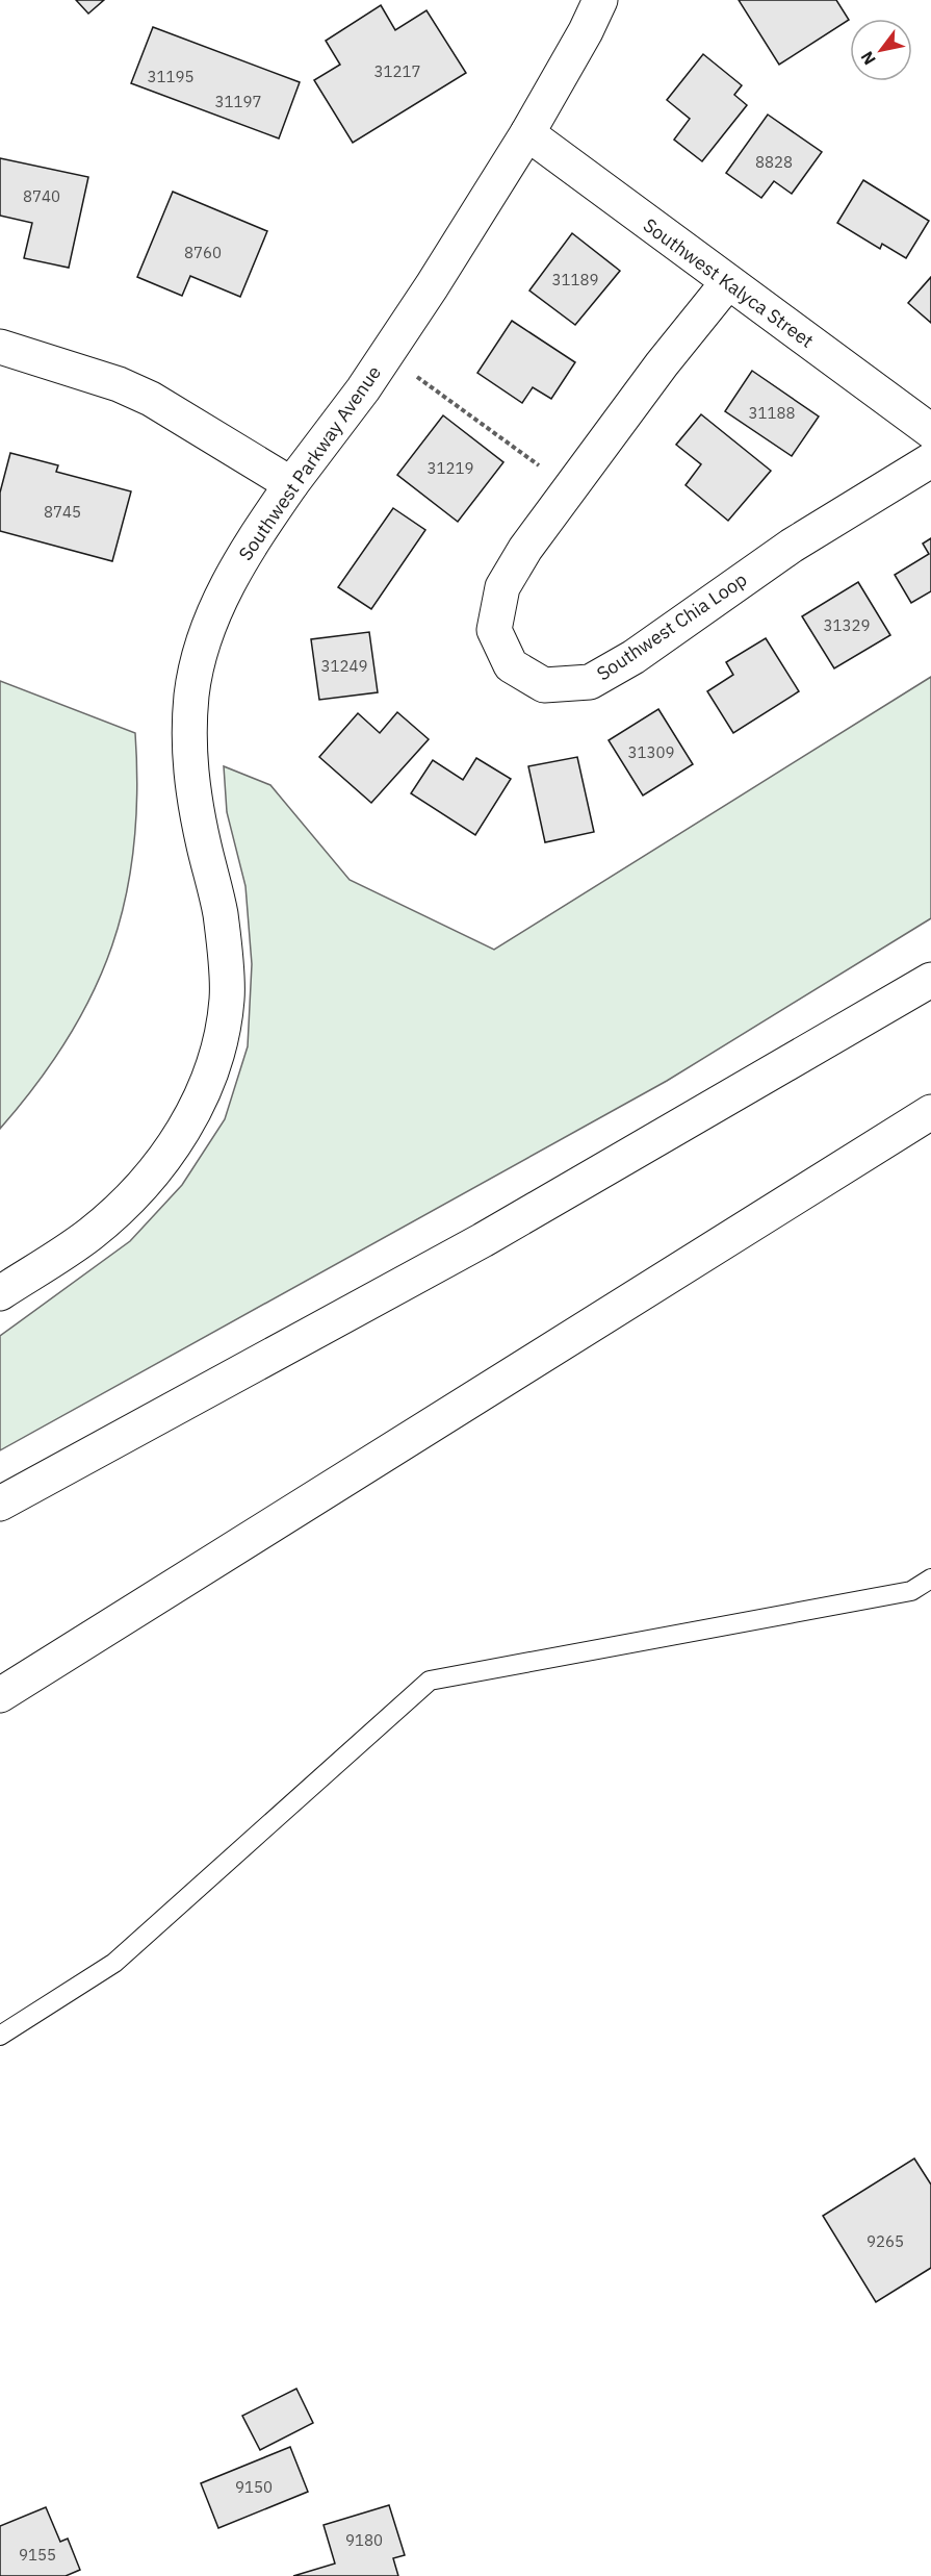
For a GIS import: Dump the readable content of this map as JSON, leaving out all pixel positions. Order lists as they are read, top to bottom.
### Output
{
  "streets": {
    "main road": ["Southwest Kalyca Street", "Southwest Parkway Avenue", "Southwest Chia Loop"]
  },
  "crossings": [
    ["Southwest Kalyca Street", "Southwest Parkway Avenue"],
    ["Southwest Kalyca Street", "Southwest Chia Loop"]
  ],
  "house_numbers": [
    "31217",
    "31195",
    "31197",
    "8828",
    "8740",
    "8760",
    "31189",
    "31188",
    "31219",
    "8745",
    "31329",
    "31249",
    "31309",
    "9265",
    "9150",
    "9180",
    "9155"
  ],
  "north": "bottom left"
}
